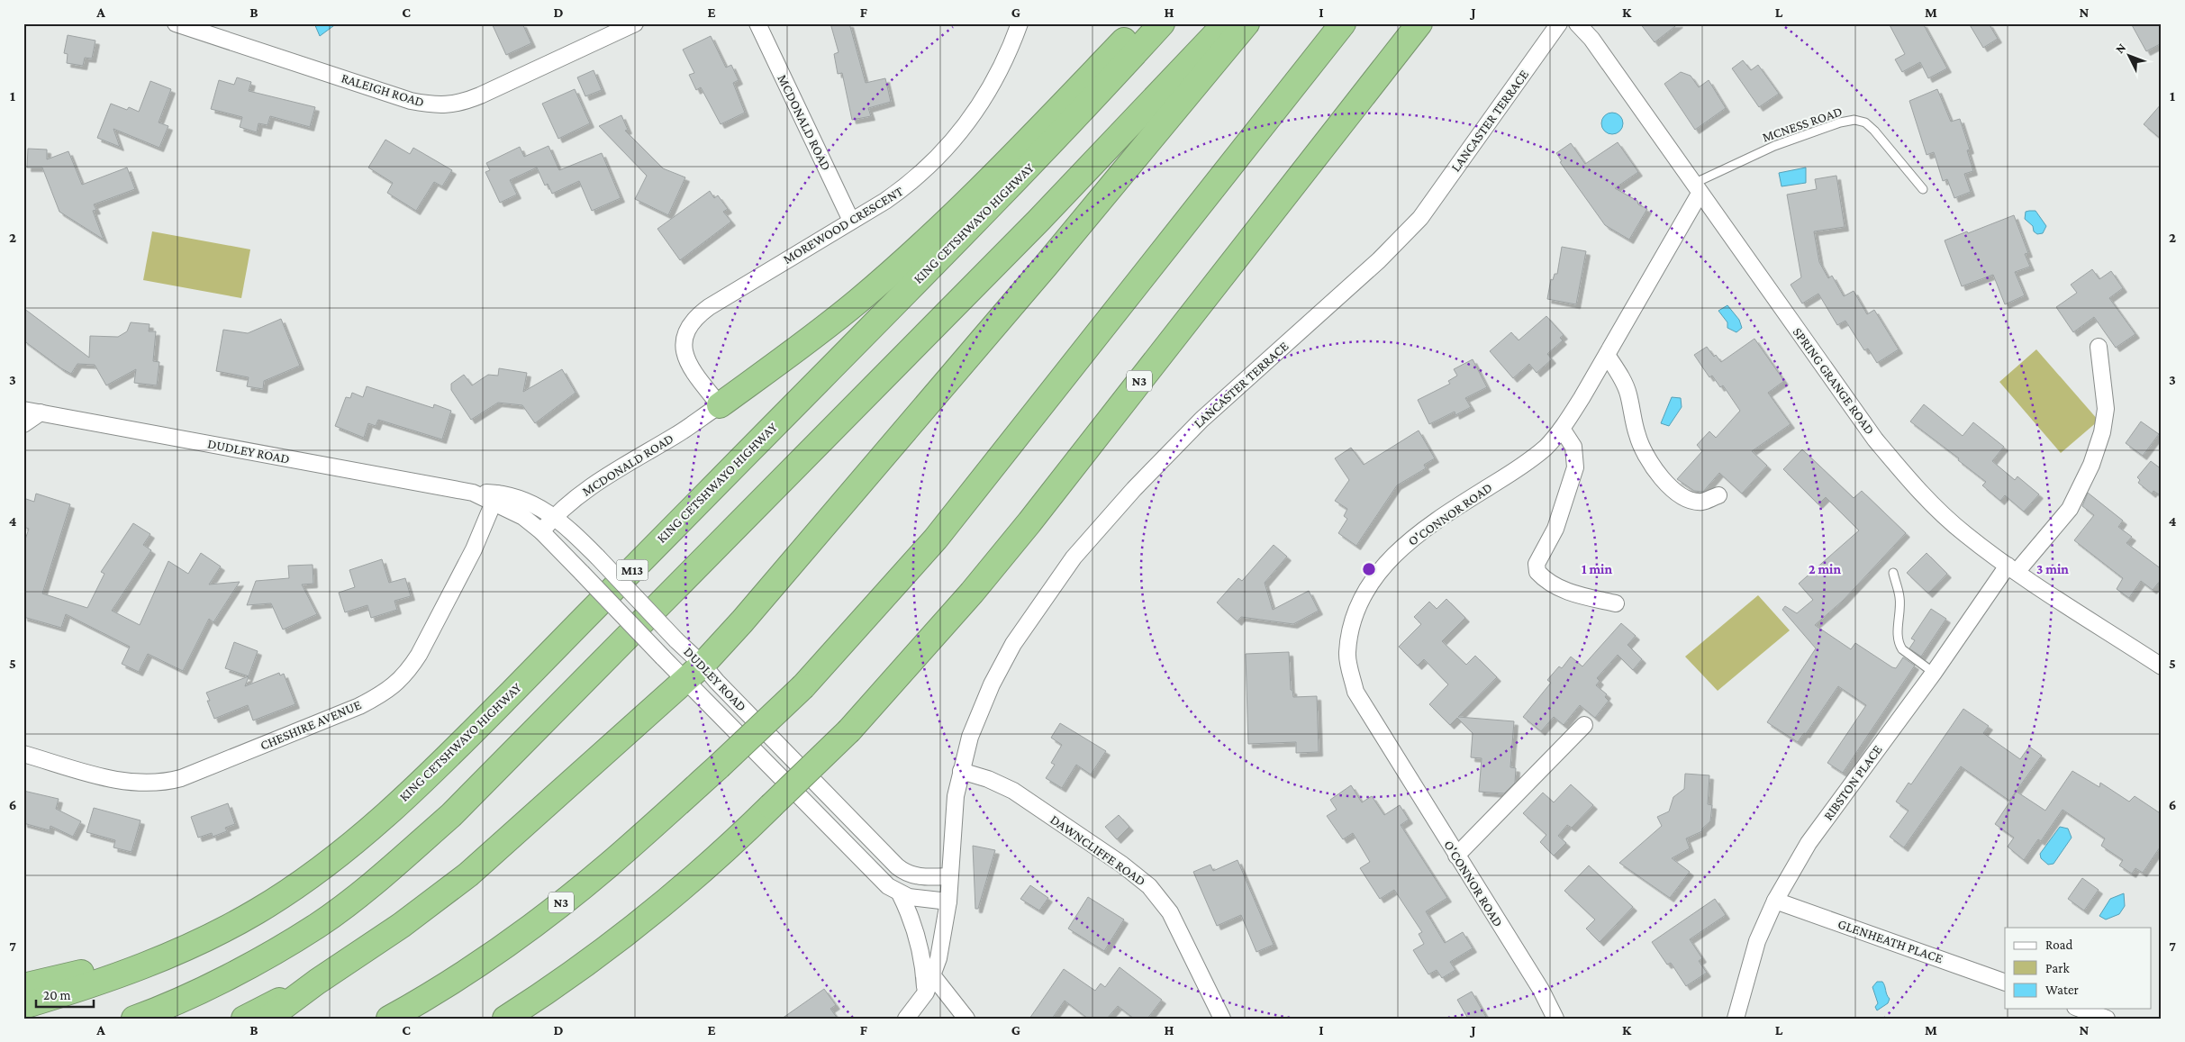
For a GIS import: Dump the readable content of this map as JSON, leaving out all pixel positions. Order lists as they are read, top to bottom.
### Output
{
  "streets": {
    "highway": ["KING CETSHWAYO HIGHWAY", "N3", "M13"],
    "street": [
      "RALEIGH ROAD",
      "LANCASTER TERRACE",
      "MCDONALD ROAD",
      "MOREWOOD CRESCENT",
      "SPRING GRANGE ROAD",
      "DUDLEY ROAD",
      "O'CONNOR ROAD",
      "CHESHIRE AVENUE",
      "RIBSTON PLACE",
      "DAWNCLIFFE ROAD",
      "GLENHEATH PLACE"
    ],
    "lane": ["MCNESS ROAD"]
  },
  "crossings": [
    ["LANCASTER TERRACE", "DUDLEY ROAD"],
    ["LANCASTER TERRACE", "DAWNCLIFFE ROAD"],
    ["MCDONALD ROAD", "MOREWOOD CRESCENT"],
    ["MCDONALD ROAD", "DUDLEY ROAD"],
    ["MCNESS ROAD", "SPRING GRANGE ROAD"],
    ["MCNESS ROAD", "O'CONNOR ROAD"],
    ["SPRING GRANGE ROAD", "O'CONNOR ROAD"],
    ["SPRING GRANGE ROAD", "RIBSTON PLACE"],
    ["DUDLEY ROAD", "CHESHIRE AVENUE"],
    ["RIBSTON PLACE", "GLENHEATH PLACE"]
  ],
  "legend": ["Road", "Park", "Water"],
  "scale_bar": "20 m",
  "north": "top left",
  "grid": {
    "columns": [
      "A",
      "B",
      "C",
      "D",
      "E",
      "F",
      "G",
      "H",
      "I",
      "J",
      "K",
      "L",
      "M",
      "N"
    ],
    "rows": [
      "1",
      "2",
      "3",
      "4",
      "5",
      "6",
      "7"
    ]
  },
  "rings": ["1 min", "2 min", "3 min"]
}
